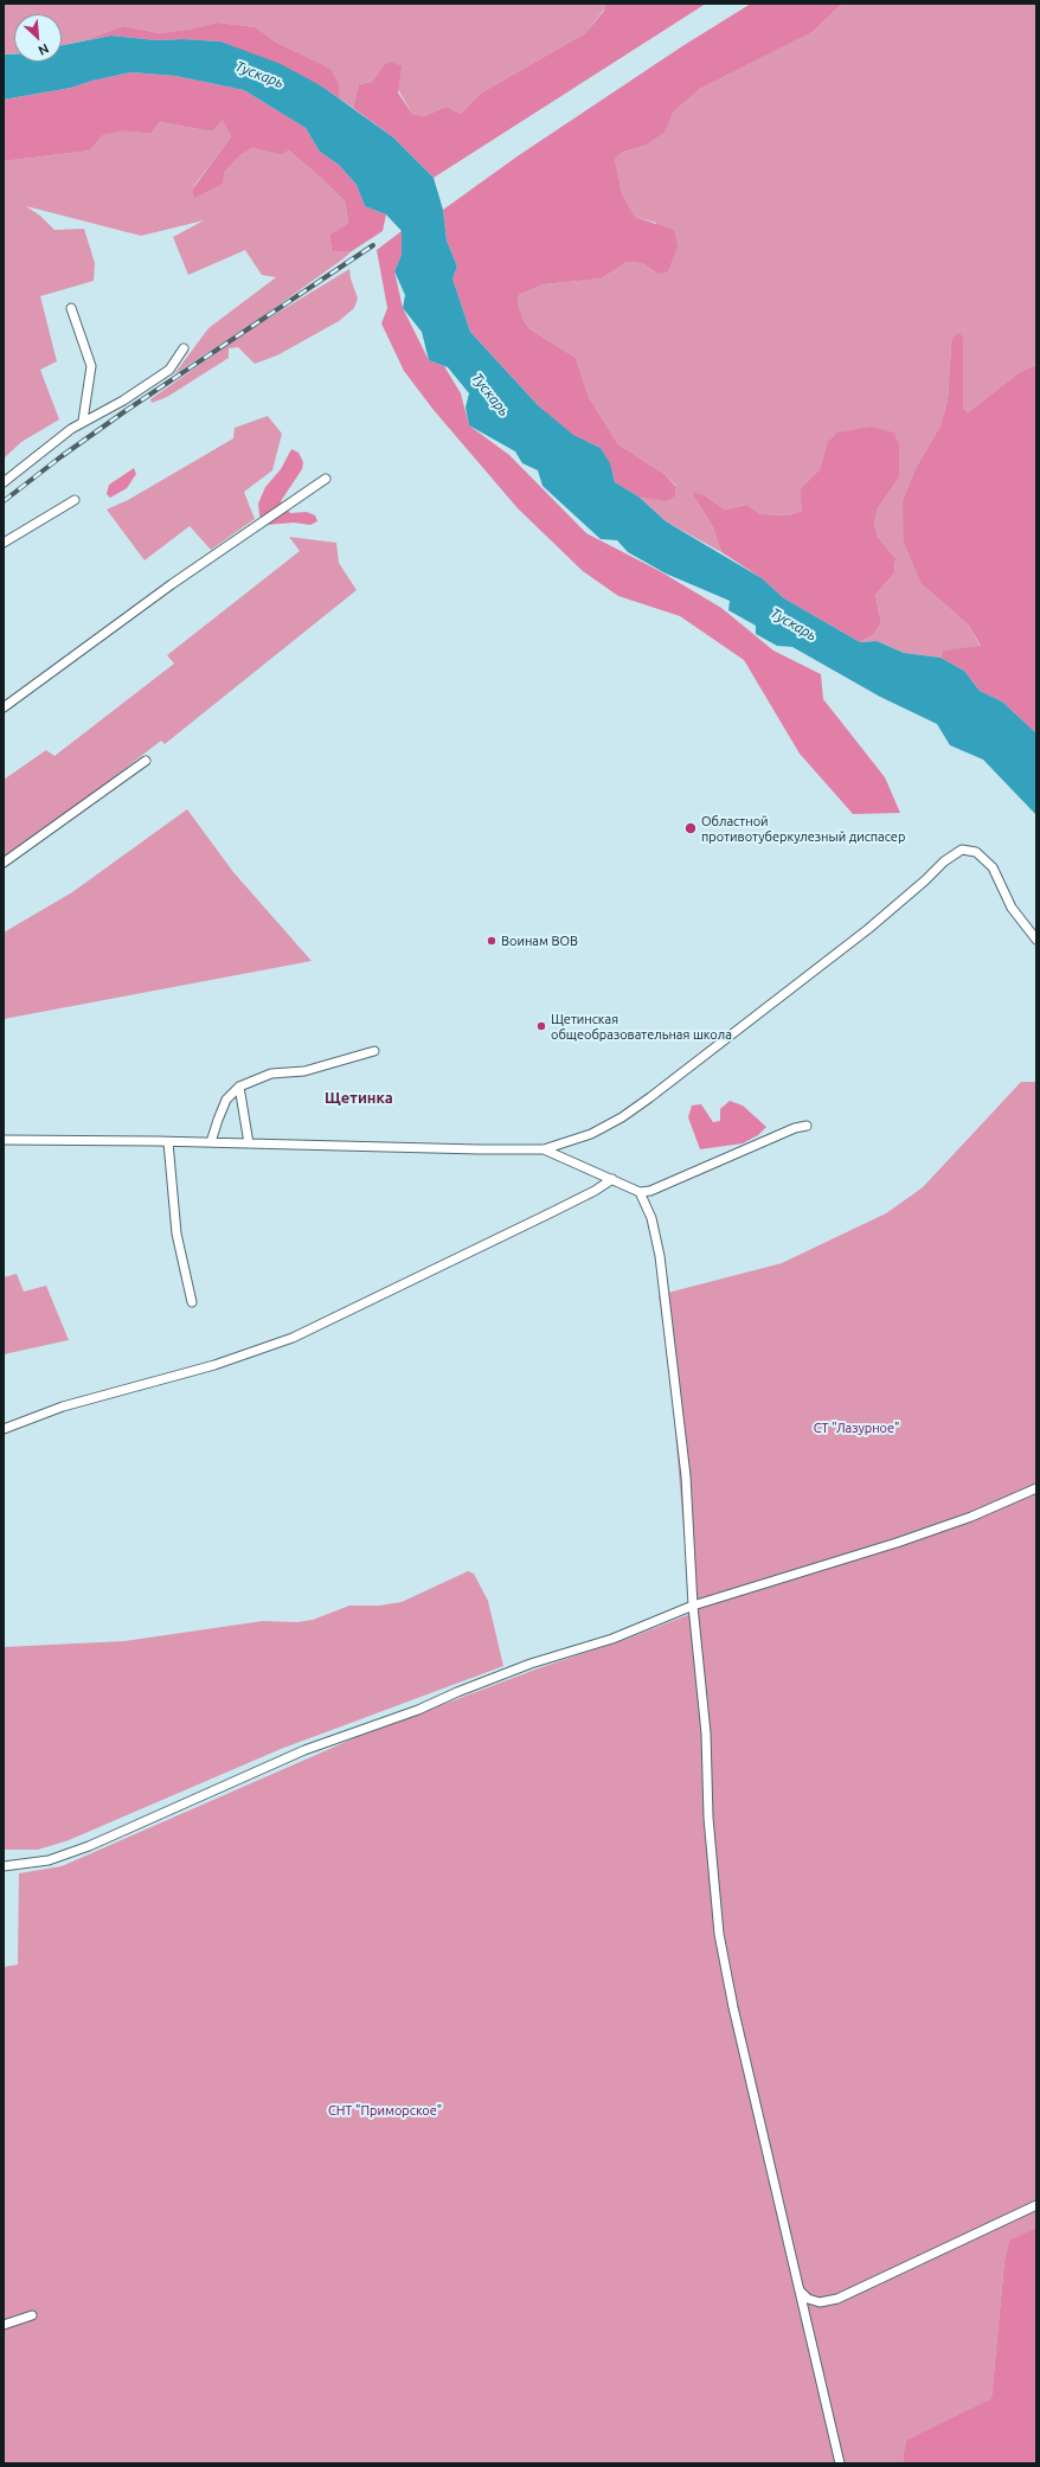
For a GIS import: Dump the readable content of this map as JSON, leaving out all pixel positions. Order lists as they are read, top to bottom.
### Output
{
  "districts": ["Щетинка"],
  "water": ["Тускарь"],
  "parks": ["СТ \"Лазурное\"", "СНТ \"Приморское\""],
  "places": ["Областной противотуберкулезный диспасер", "Воинам ВОВ", "Щетинская общеобразовательная школа"],
  "north": "bottom right"
}
